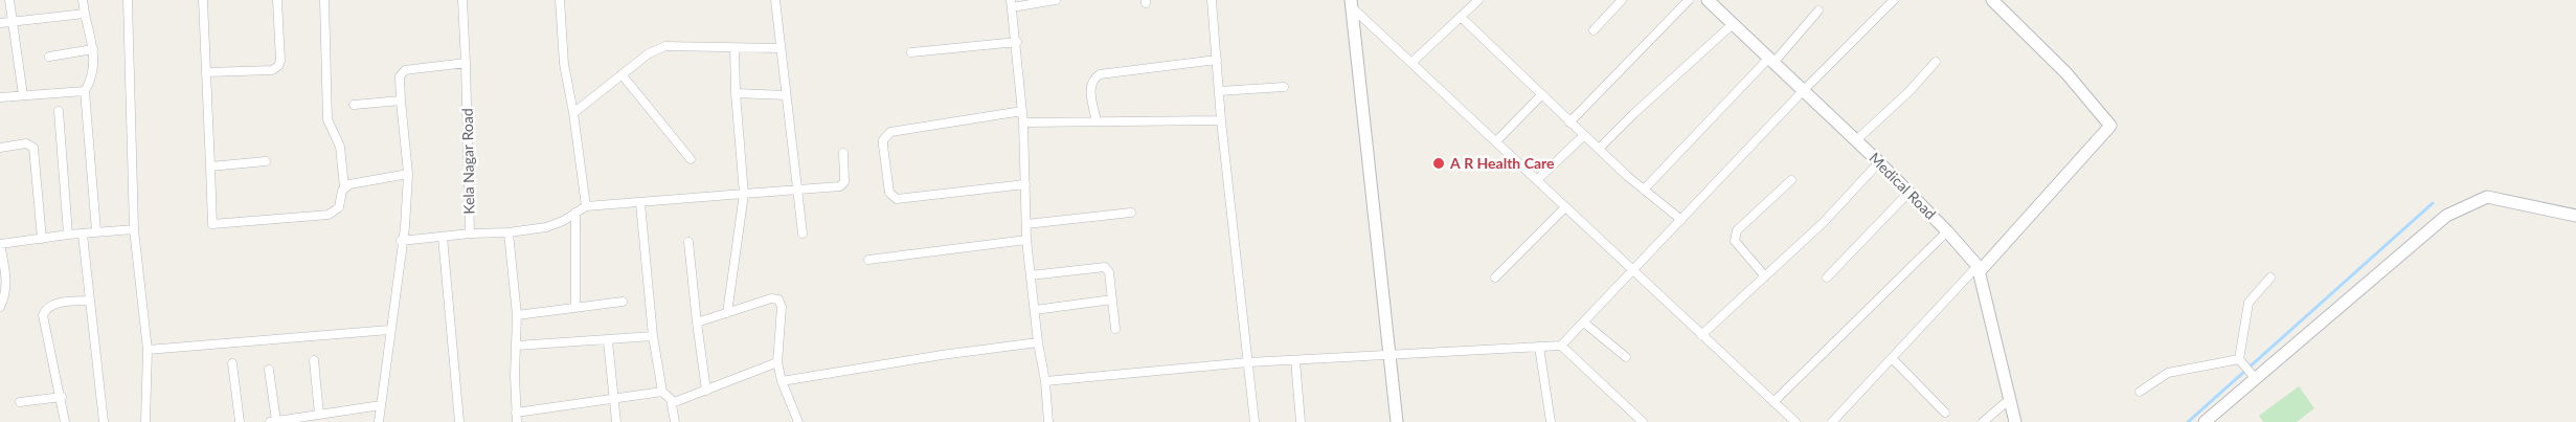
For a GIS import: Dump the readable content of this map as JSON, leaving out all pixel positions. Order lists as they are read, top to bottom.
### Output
{
  "streets": {
    "street": ["Kela Nagar Road", "Medical Road"]
  },
  "places": ["A R Health Care"]
}
